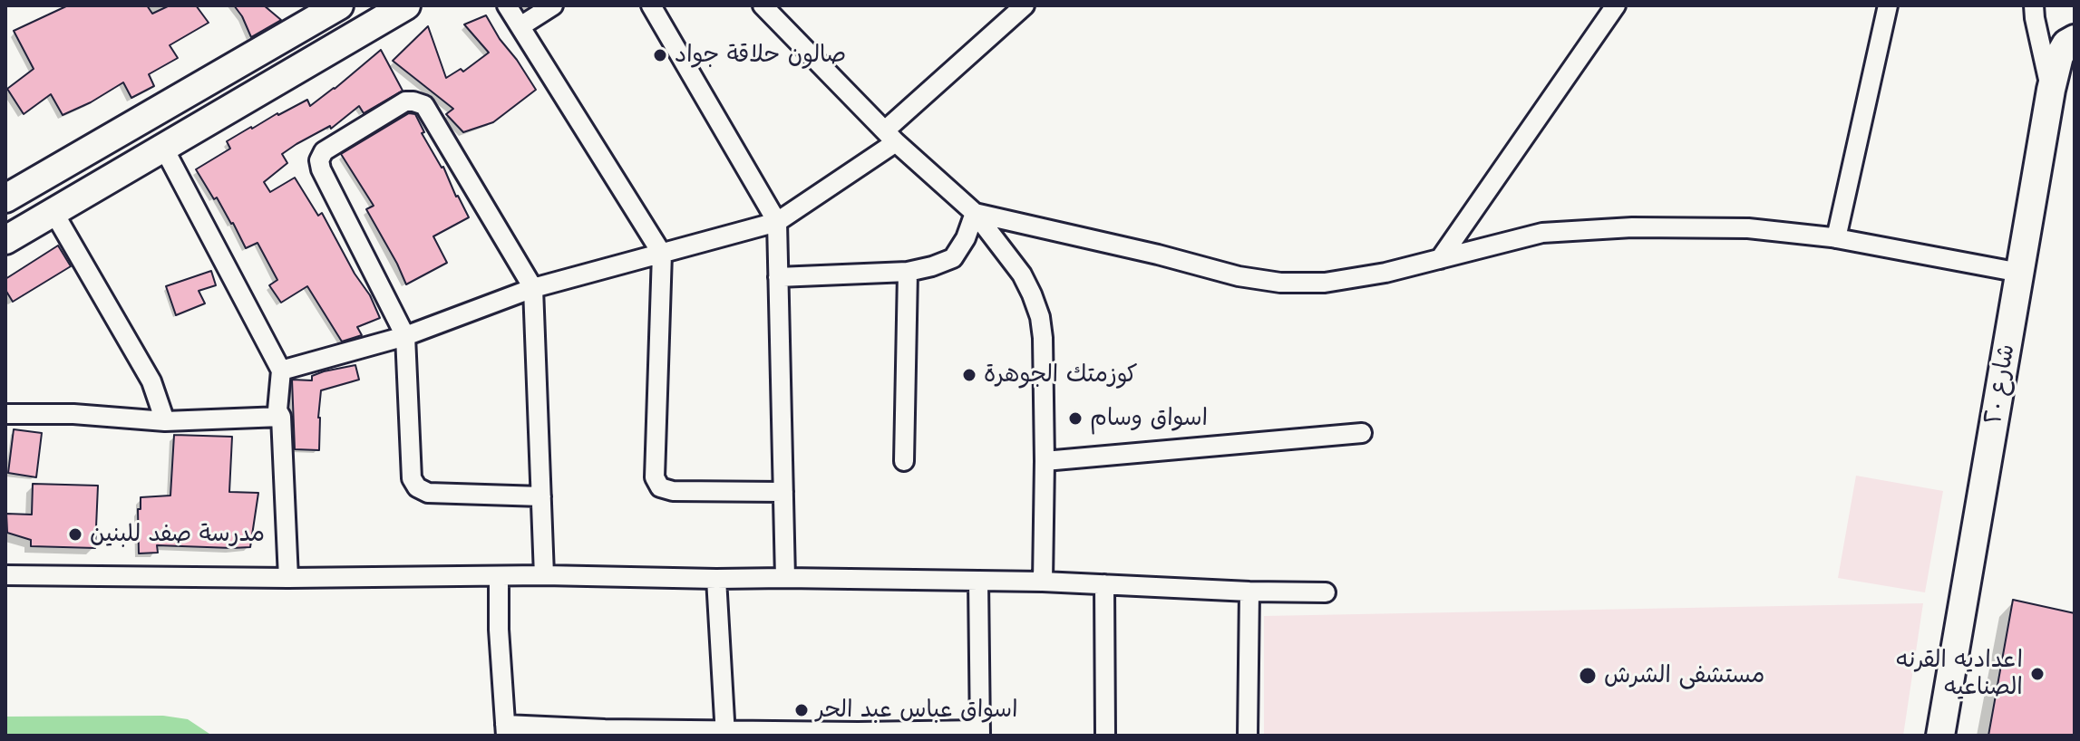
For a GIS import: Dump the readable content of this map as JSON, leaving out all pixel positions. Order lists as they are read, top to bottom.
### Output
{
  "streets": {
    "street": ["شارع ٢٠"]
  },
  "places": [
    "صالون حلاقة جواد",
    "كوزمتك الجوهرة",
    "اسواق وسام",
    "مدرسة صفد للبنين",
    "اعداديه القرنه الصناعيه",
    "مستشفى الشرش",
    "اسواق عباس عبد الحر"
  ]
}
